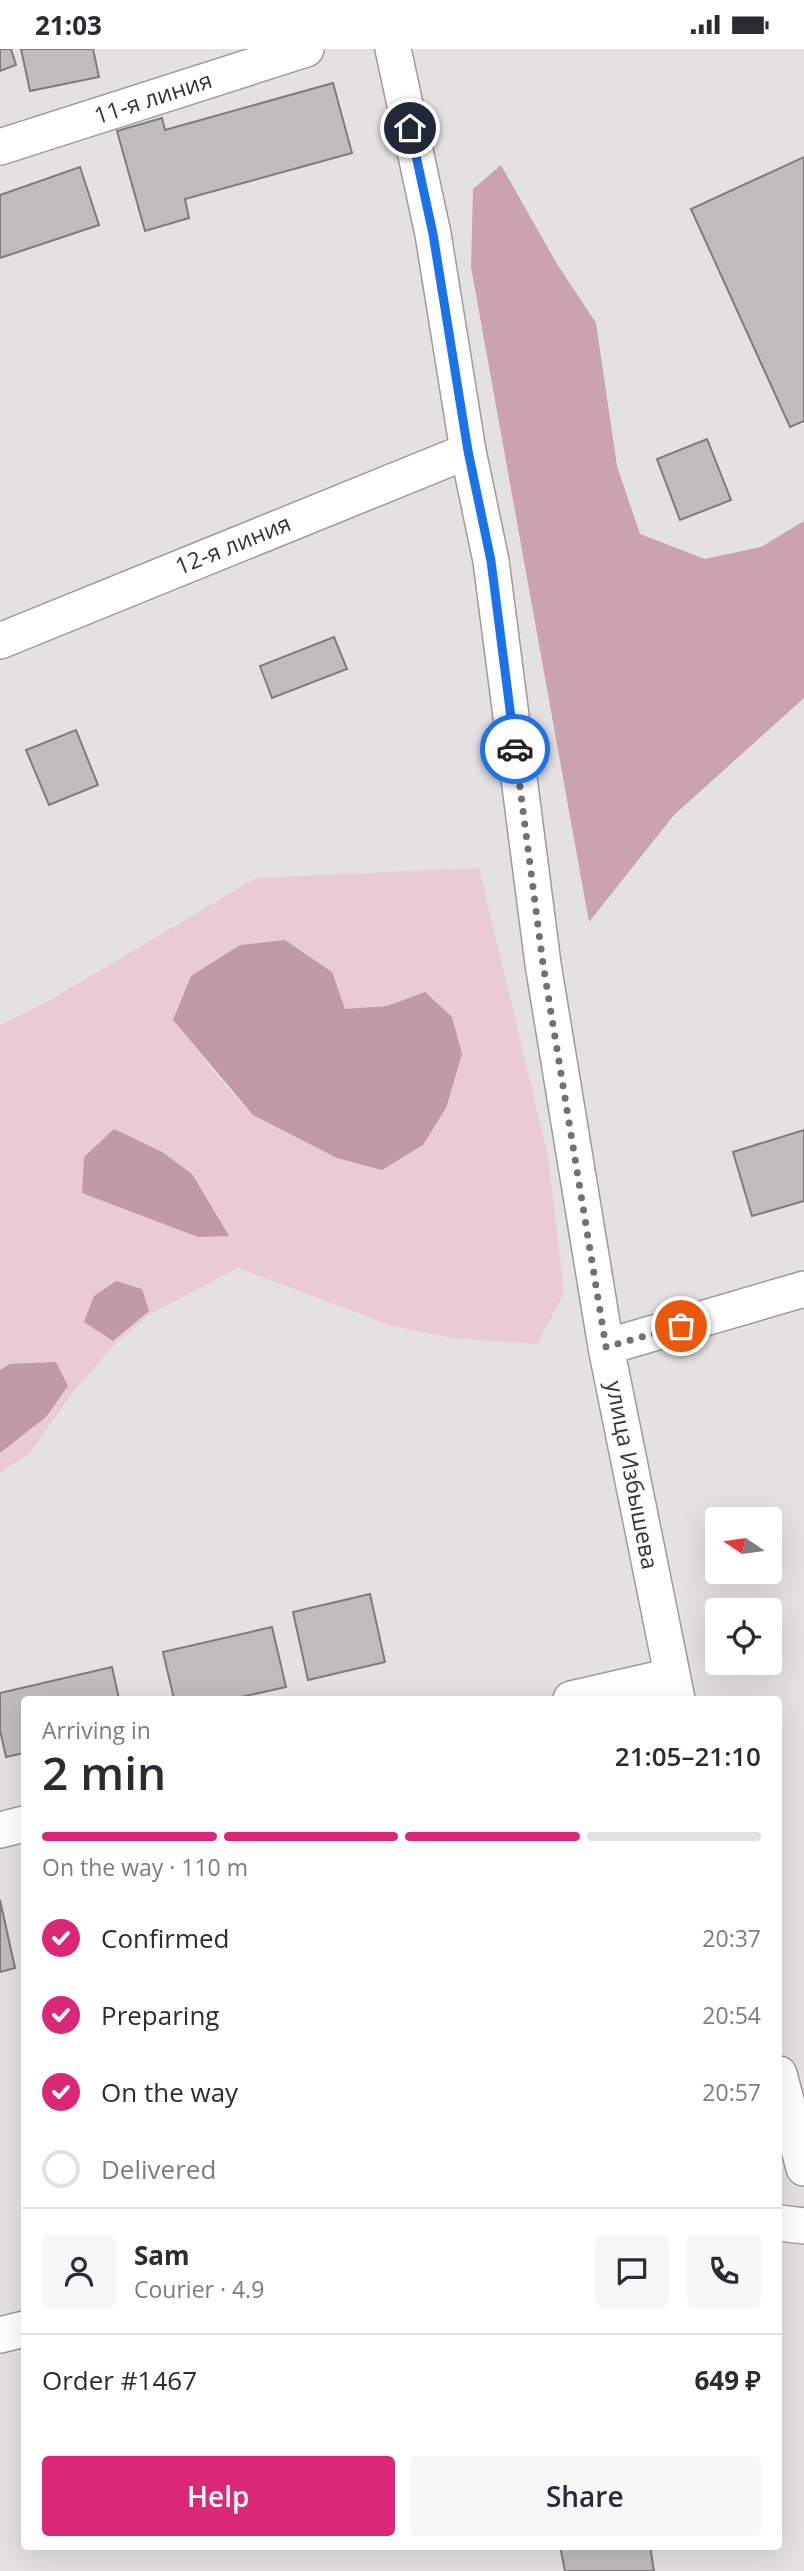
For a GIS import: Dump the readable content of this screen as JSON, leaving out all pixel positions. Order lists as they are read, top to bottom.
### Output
{
  "streets": {
    "street": ["11-я линия", "12-я линия", "улица Избышева"]
  },
  "crossings": [
    ["12-я линия", "улица Избышева"]
  ],
  "north": "left",
  "page": {
    "status": "21:03",
    "heading": ["2 min", "Arriving in", "21:05–21:10"],
    "panel": [
      "Sam",
      "Courier · 4.9",
      "Order #1467",
      "649 ₽"
    ],
    "bar": "On the way · 110 m",
    "list": [
      ["Confirmed", "20:37"],
      ["Preparing", "20:54"],
      ["On the way", "20:57"],
      "Delivered"
    ],
    "buttons": ["Help", "Share"]
  }
}
